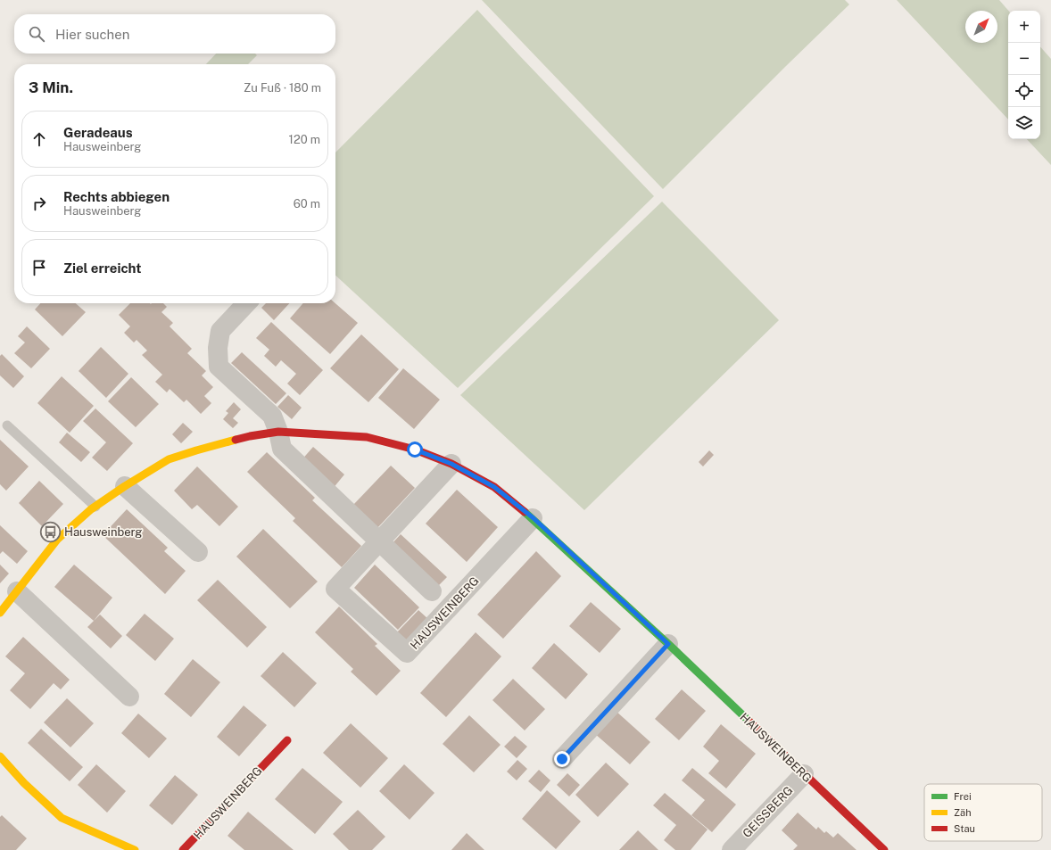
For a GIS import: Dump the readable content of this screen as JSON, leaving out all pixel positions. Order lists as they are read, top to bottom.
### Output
{
  "streets": {
    "street": ["HAUSWEINBERG", "GEISSBERG"]
  },
  "crossings": [
    ["HAUSWEINBERG", "GEISSBERG"]
  ],
  "places": {
    "bus stop": ["Hausweinberg"]
  },
  "legend": ["Frei", "Zäh", "Stau"],
  "north": "top right",
  "page": {
    "map_buttons": ["+", "−"],
    "search": "Hier suchen",
    "heading": ["3 Min.", "Zu Fuß · 180 m"],
    "list": [
      ["Geradeaus", "Hausweinberg", "120 m"],
      ["Rechts abbiegen", "Hausweinberg", "60 m"],
      "Ziel erreicht"
    ]
  }
}
